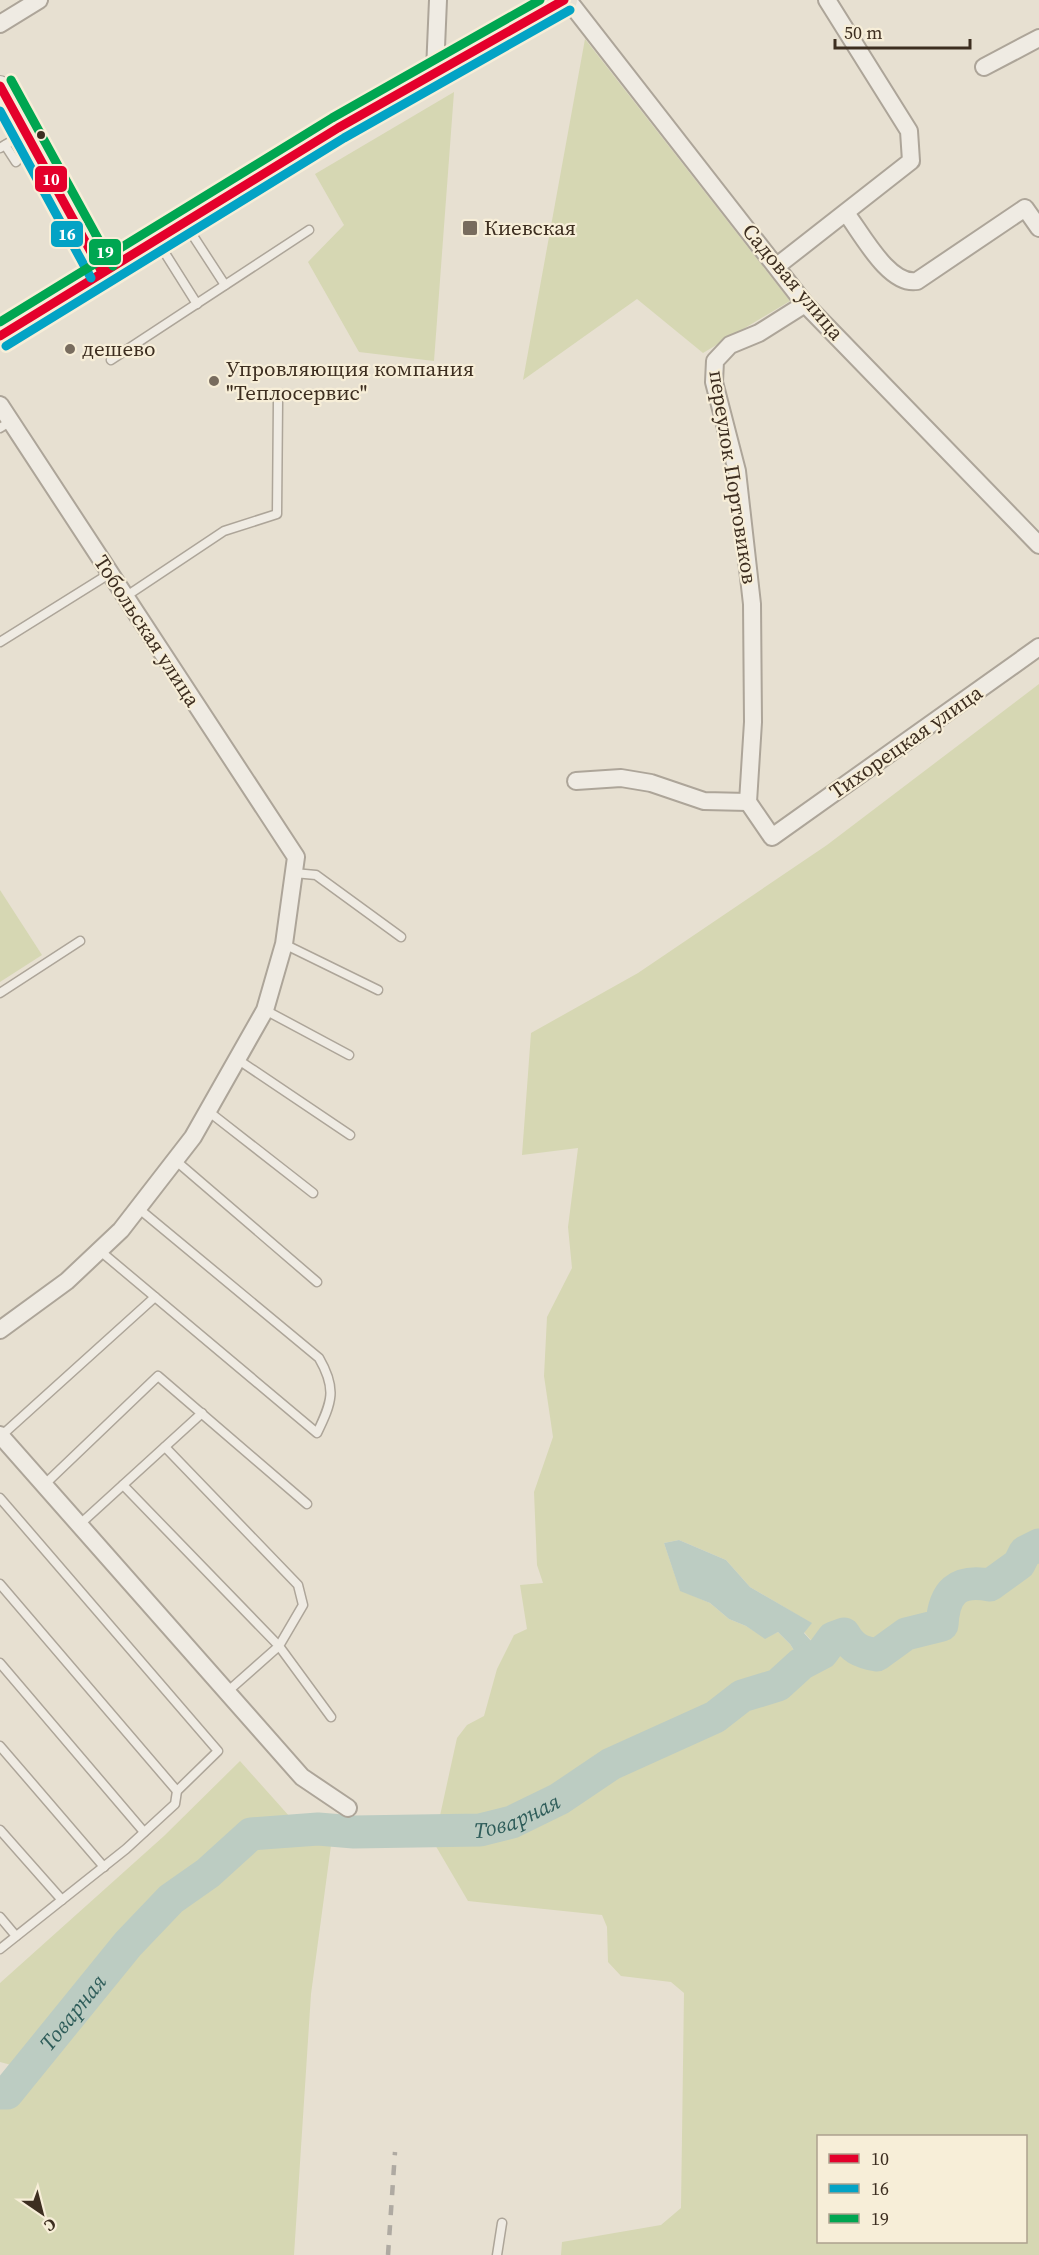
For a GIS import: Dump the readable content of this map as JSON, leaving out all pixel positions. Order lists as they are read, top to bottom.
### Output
{
  "streets": {
    "street": [
      "Садовая улица",
      "переулок Портовиков",
      "Тобольская улица",
      "Тихорецкая улица"
    ]
  },
  "crossings": [
    ["Садовая улица", "переулок Портовиков"],
    ["переулок Портовиков", "Тихорецкая улица"]
  ],
  "water": ["Товарная"],
  "places": {
    "transit": ["Киевская"],
    "other": ["дешево", "Упровляющия компания \"Теплосервис\""]
  },
  "lines": ["transit line 10", "transit line 19", "transit line 16"],
  "legend": ["10", "16", "19"],
  "scale_bar": "50 m",
  "north": "bottom right"
}
